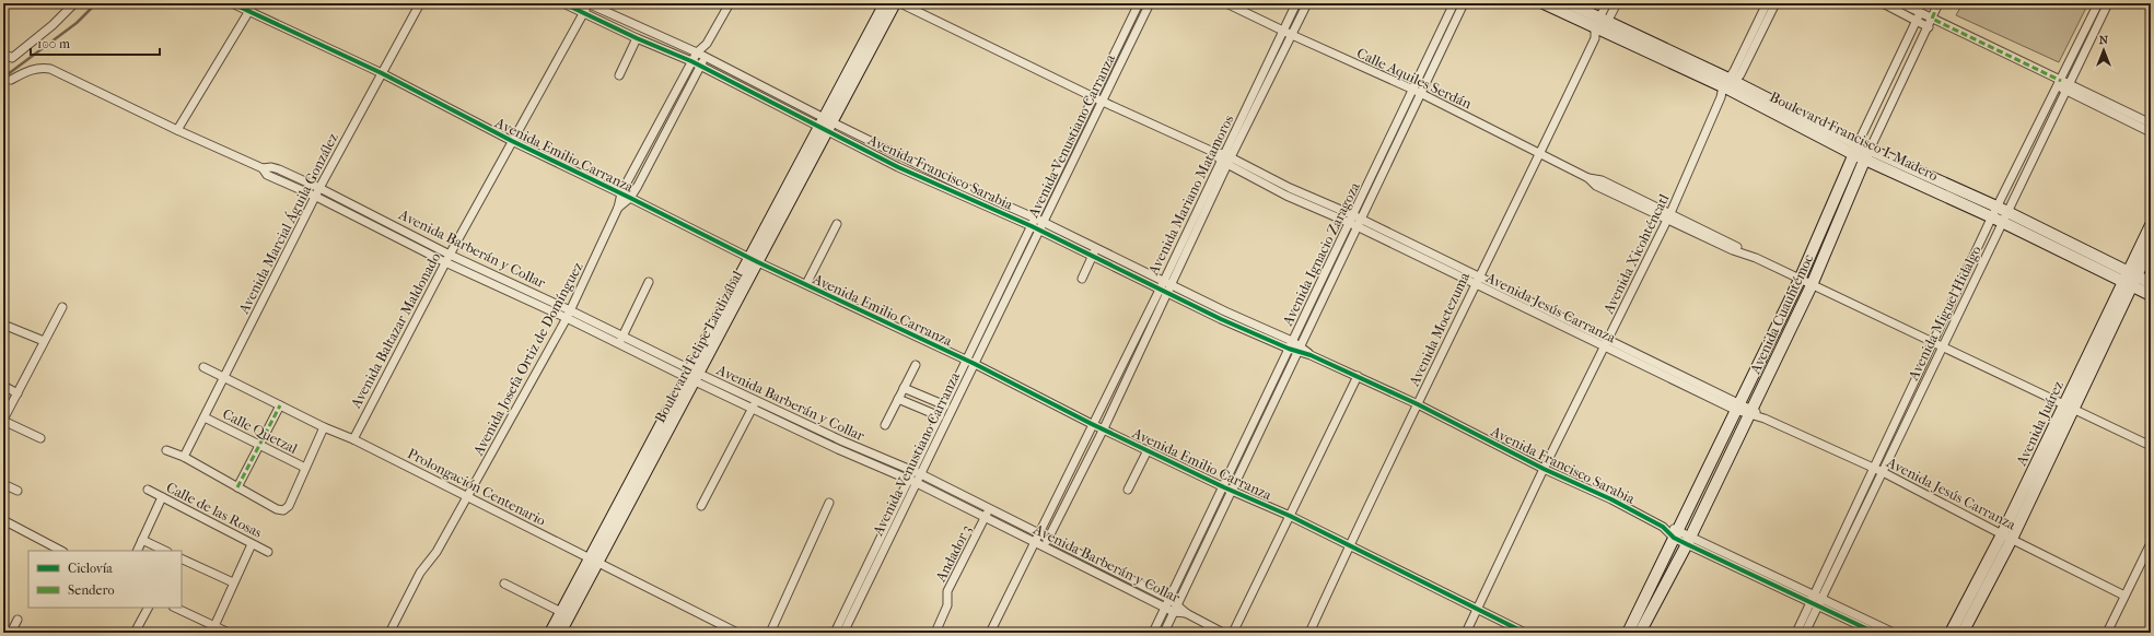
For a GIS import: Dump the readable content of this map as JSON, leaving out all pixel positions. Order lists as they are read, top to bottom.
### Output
{
  "streets": {
    "main road": [
      "Boulevard Francisco I. Madero",
      "Avenida Cuauhtémoc",
      "Boulevard Felipe Lardizábal",
      "Avenida Juárez"
    ],
    "street": [
      "Calle Aquiles Serdán",
      "Avenida Venustiano Carranza",
      "Avenida Emilio Carranza",
      "Avenida Francisco Sarabia",
      "Avenida Mariano Matamoros",
      "Avenida Marcial Águila González",
      "Avenida Barberán y Collar",
      "Avenida Ignacio Zaragoza",
      "Avenida Xicohténcatl",
      "Avenida Jesús Carranza",
      "Avenida Miguel Hidalgo",
      "Avenida Moctezuma",
      "Avenida Baltazar Maldonado",
      "Avenida Josefa Ortiz de Domínguez",
      "Calle Quetzal",
      "Prolongación Centenario",
      "Calle de las Rosas",
      "Andador 3"
    ]
  },
  "crossings": [
    ["Calle Aquiles Serdán", "Avenida Mariano Matamoros"],
    ["Calle Aquiles Serdán", "Avenida Ignacio Zaragoza"],
    ["Calle Aquiles Serdán", "Avenida Xicohténcatl"],
    ["Calle Aquiles Serdán", "Avenida Miguel Hidalgo"],
    ["Calle Aquiles Serdán", "Avenida Cuauhtémoc"],
    ["Calle Aquiles Serdán", "Avenida Moctezuma"],
    ["Calle Aquiles Serdán", "Avenida Juárez"],
    ["Avenida Venustiano Carranza", "Avenida Emilio Carranza"],
    ["Avenida Venustiano Carranza", "Avenida Francisco Sarabia"],
    ["Avenida Venustiano Carranza", "Avenida Barberán y Collar"],
    ["Avenida Venustiano Carranza", "Avenida Jesús Carranza"],
    ["Boulevard Francisco I. Madero", "Avenida Xicohténcatl"],
    ["Boulevard Francisco I. Madero", "Avenida Miguel Hidalgo"],
    ["Boulevard Francisco I. Madero", "Avenida Cuauhtémoc"],
    ["Boulevard Francisco I. Madero", "Avenida Moctezuma"],
    ["Boulevard Francisco I. Madero", "Avenida Juárez"],
    ["Avenida Emilio Carranza", "Avenida Mariano Matamoros"],
    ["Avenida Emilio Carranza", "Avenida Marcial Águila González"],
    ["Avenida Emilio Carranza", "Avenida Ignacio Zaragoza"],
    ["Avenida Emilio Carranza", "Avenida Xicohténcatl"],
    ["Avenida Emilio Carranza", "Avenida Moctezuma"],
    ["Avenida Emilio Carranza", "Avenida Baltazar Maldonado"],
    ["Avenida Emilio Carranza", "Boulevard Felipe Lardizábal"],
    ["Avenida Emilio Carranza", "Avenida Josefa Ortiz de Domínguez"],
    ["Avenida Francisco Sarabia", "Avenida Mariano Matamoros"],
    ["Avenida Francisco Sarabia", "Avenida Ignacio Zaragoza"],
    ["Avenida Francisco Sarabia", "Avenida Xicohténcatl"],
    ["Avenida Francisco Sarabia", "Avenida Miguel Hidalgo"],
    ["Avenida Francisco Sarabia", "Avenida Cuauhtémoc"],
    ["Avenida Francisco Sarabia", "Avenida Moctezuma"],
    ["Avenida Francisco Sarabia", "Avenida Baltazar Maldonado"],
    ["Avenida Francisco Sarabia", "Boulevard Felipe Lardizábal"],
    ["Avenida Francisco Sarabia", "Avenida Josefa Ortiz de Domínguez"],
    ["Avenida Mariano Matamoros", "Avenida Barberán y Collar"],
    ["Avenida Mariano Matamoros", "Avenida Jesús Carranza"],
    ["Avenida Marcial Águila González", "Avenida Barberán y Collar"],
    ["Avenida Marcial Águila González", "Calle Quetzal"],
    ["Avenida Marcial Águila González", "Prolongación Centenario"],
    ["Avenida Barberán y Collar", "Avenida Ignacio Zaragoza"],
    ["Avenida Barberán y Collar", "Avenida Baltazar Maldonado"],
    ["Avenida Barberán y Collar", "Boulevard Felipe Lardizábal"],
    ["Avenida Barberán y Collar", "Avenida Josefa Ortiz de Domínguez"],
    ["Avenida Barberán y Collar", "Andador 3"],
    ["Avenida Ignacio Zaragoza", "Avenida Jesús Carranza"],
    ["Avenida Xicohténcatl", "Avenida Jesús Carranza"],
    ["Avenida Jesús Carranza", "Avenida Miguel Hidalgo"],
    ["Avenida Jesús Carranza", "Avenida Cuauhtémoc"],
    ["Avenida Jesús Carranza", "Avenida Moctezuma"],
    ["Avenida Jesús Carranza", "Avenida Juárez"],
    ["Avenida Baltazar Maldonado", "Prolongación Centenario"],
    ["Boulevard Felipe Lardizábal", "Prolongación Centenario"],
    ["Avenida Josefa Ortiz de Domínguez", "Prolongación Centenario"]
  ],
  "legend": ["Ciclovía", "Sendero"],
  "scale_bar": "100 m",
  "north": "top"
}
